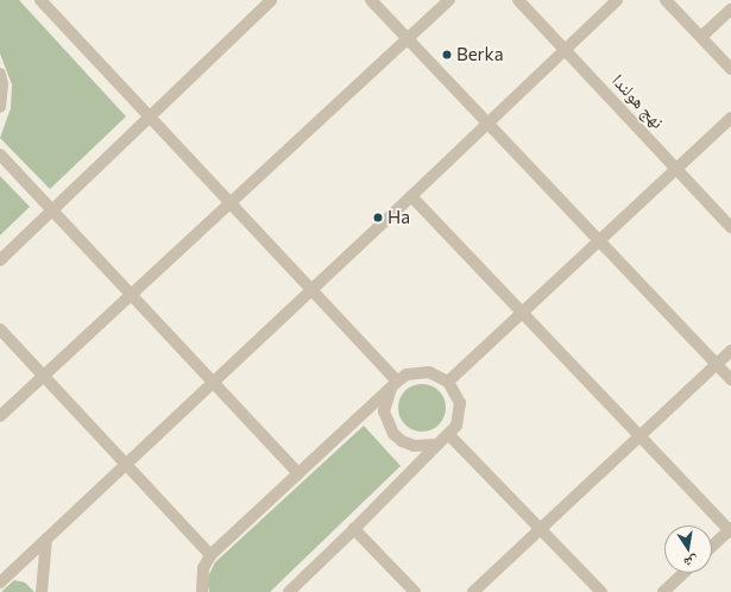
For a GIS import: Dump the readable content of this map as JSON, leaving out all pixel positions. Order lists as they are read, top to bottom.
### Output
{
  "streets": {
    "street": ["نهج هولندا"]
  },
  "places": ["Berka", "Ha"],
  "north": "bottom"
}
